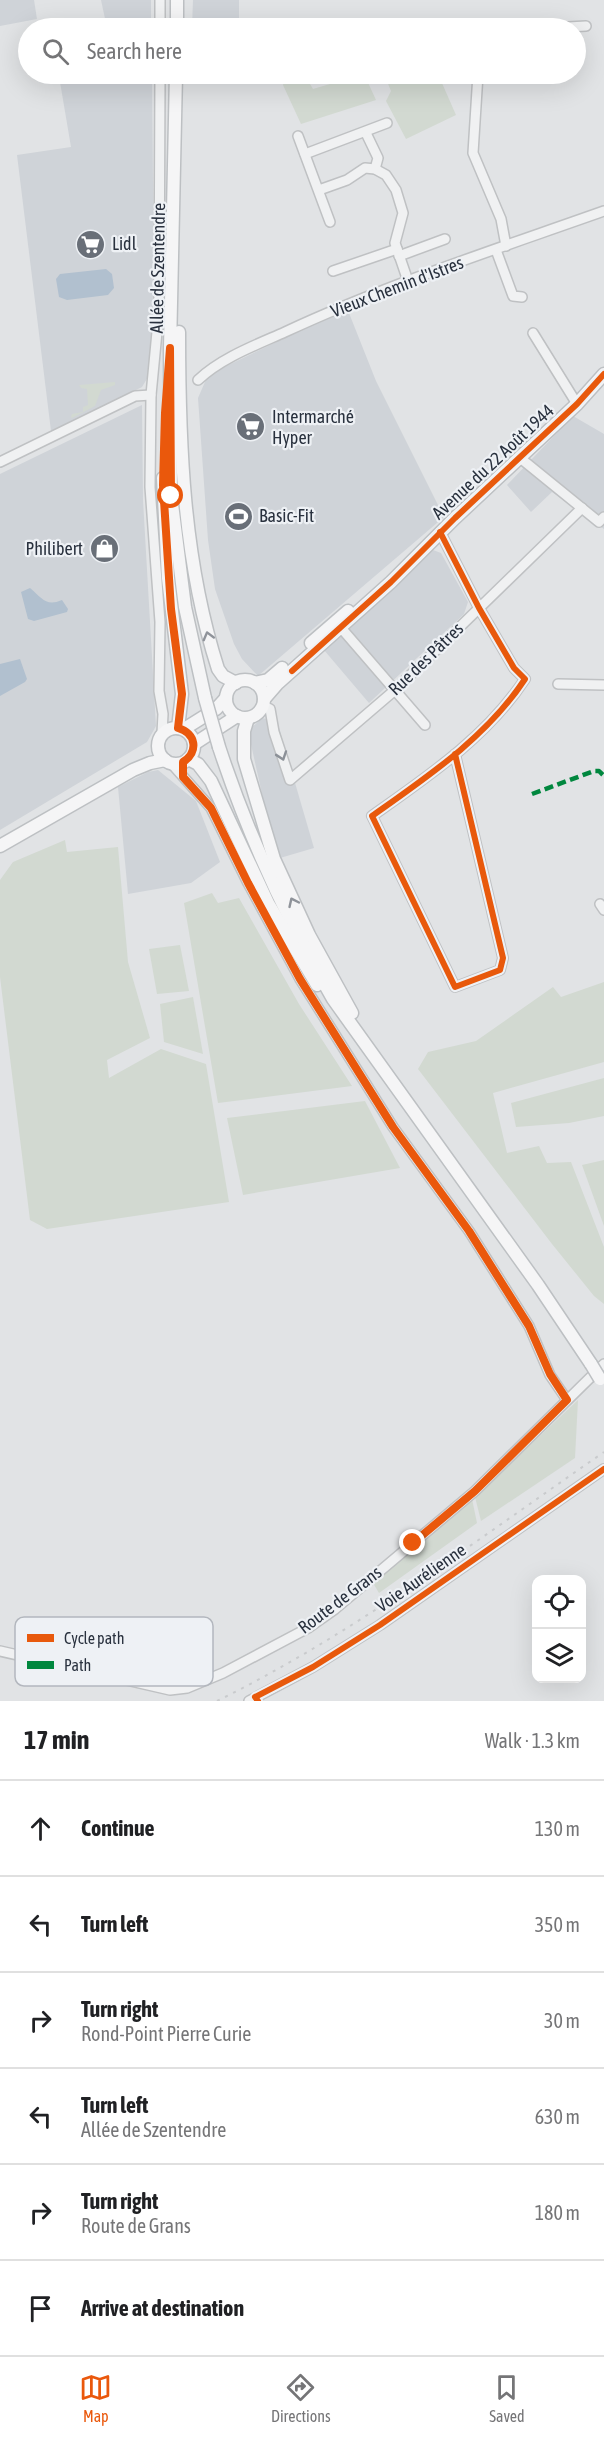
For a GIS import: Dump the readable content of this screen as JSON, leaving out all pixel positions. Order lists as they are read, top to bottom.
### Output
{
  "streets": {
    "main road": ["Avenue du 22 Août 1944"],
    "street": [
      "Allée de Szentendre",
      "Vieux Chemin d'Istres",
      "Rue des Pâtres",
      "Voie Aurélienne",
      "Route de Grans"
    ]
  },
  "crossings": [
    ["Avenue du 22 Août 1944", "Rue des Pâtres"]
  ],
  "places": {
    "supermarket": ["Lidl", "Intermarché Hyper"],
    "sports": ["Basic-Fit"],
    "shop": ["Philibert"]
  },
  "legend": ["Cycle path", "Path"],
  "page": {
    "search": "Search here",
    "heading": ["17 min", "Walk · 1.3 km"],
    "list": [
      ["Continue", "130 m"],
      ["Turn left", "350 m"],
      ["Turn right", "Rond-Point Pierre Curie", "30 m"],
      ["Turn left", "Allée de Szentendre", "630 m"],
      ["Turn right", "Route de Grans", "180 m"],
      "Arrive at destination"
    ],
    "nav": ["Map", "Directions", "Saved"]
  }
}
